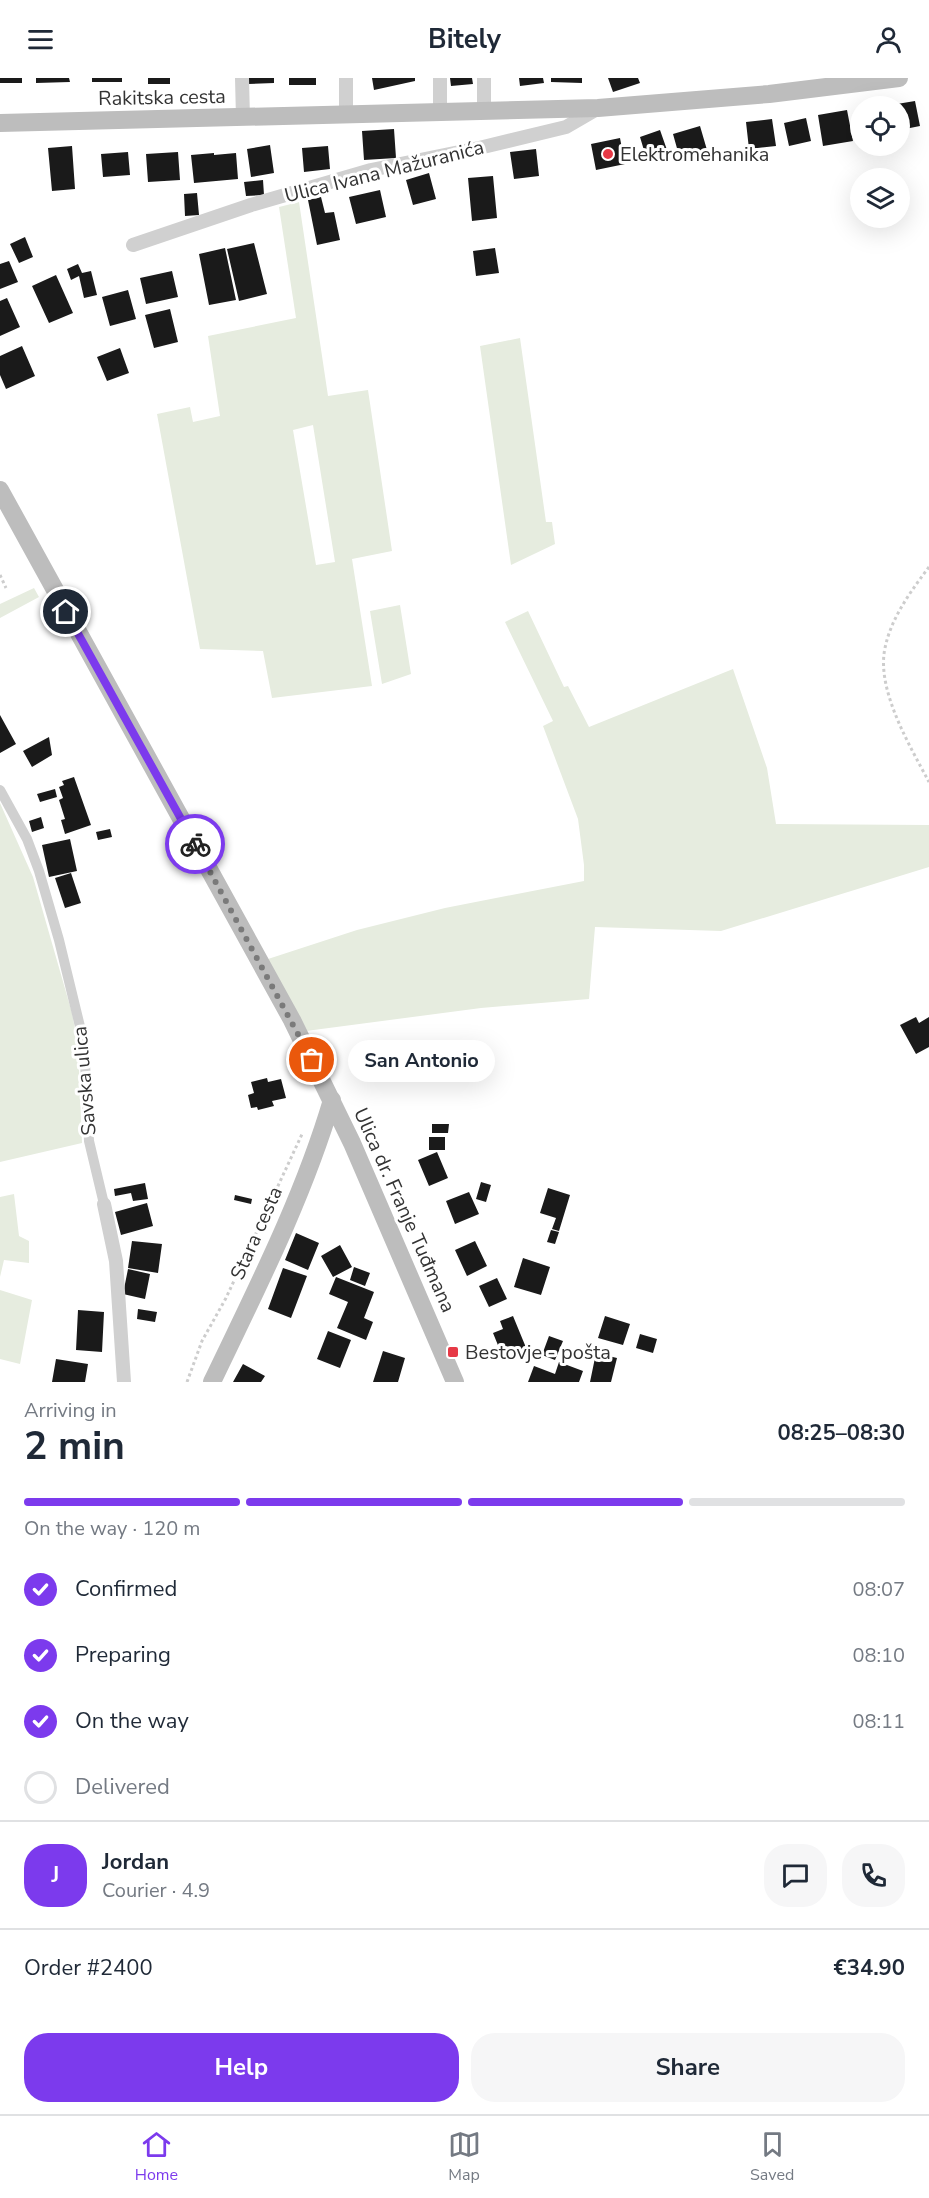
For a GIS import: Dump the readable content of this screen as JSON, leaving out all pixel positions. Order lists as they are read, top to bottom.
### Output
{
  "streets": {
    "main road": ["Rakitska cesta", "Ulica dr. Franje Tuđmana", "Stara cesta"],
    "street": ["Ulica Ivana Mažuranića", "Savska ulica"]
  },
  "crossings": [
    ["Rakitska cesta", "Ulica Ivana Mažuranića"],
    ["Ulica dr. Franje Tuđmana", "Stara cesta"]
  ],
  "places": {
    "other": ["Elektromehanika", "San Antonio"],
    "transit": ["Bestovje - pošta"]
  },
  "page": {
    "header": "Bitely",
    "bubble": "San Antonio",
    "heading": ["2 min", "Arriving in", "08:25–08:30"],
    "panel": [
      "Jordan",
      "Courier · 4.9",
      "Order #2400",
      "€34.90"
    ],
    "bar": "On the way · 120 m",
    "list": [
      ["Confirmed", "08:07"],
      ["Preparing", "08:10"],
      ["On the way", "08:11"],
      "Delivered"
    ],
    "round": "J",
    "buttons": ["Help", "Share"],
    "tabs": ["Home", "Map", "Saved"]
  }
}
